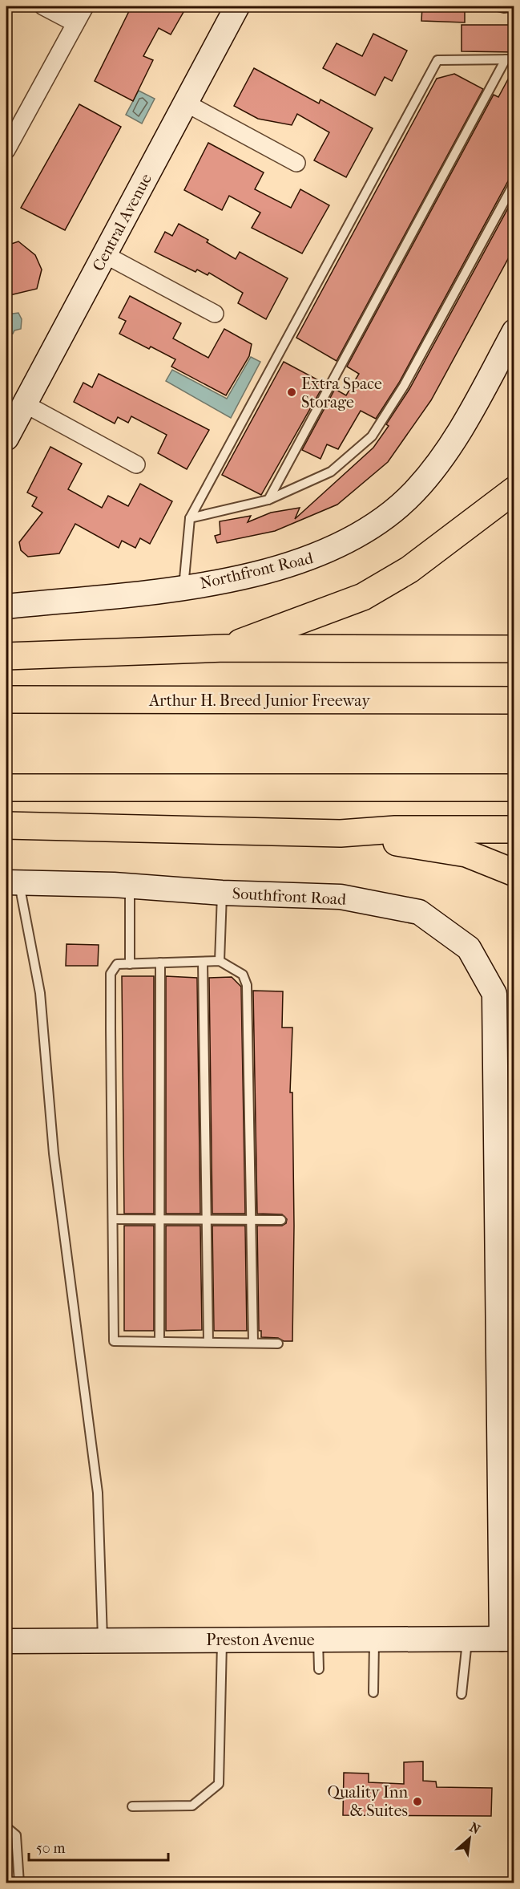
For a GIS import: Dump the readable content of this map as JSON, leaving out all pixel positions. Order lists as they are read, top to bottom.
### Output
{
  "streets": {
    "highway": ["Arthur H. Breed Junior Freeway"],
    "street": [
      "Central Avenue",
      "Northfront Road",
      "Southfront Road",
      "Preston Avenue"
    ]
  },
  "crossings": [
    ["Southfront Road", "Preston Avenue"]
  ],
  "places": ["Extra Space Storage", "Quality Inn & Suites"],
  "scale_bar": "50 m",
  "north": "top right"
}
